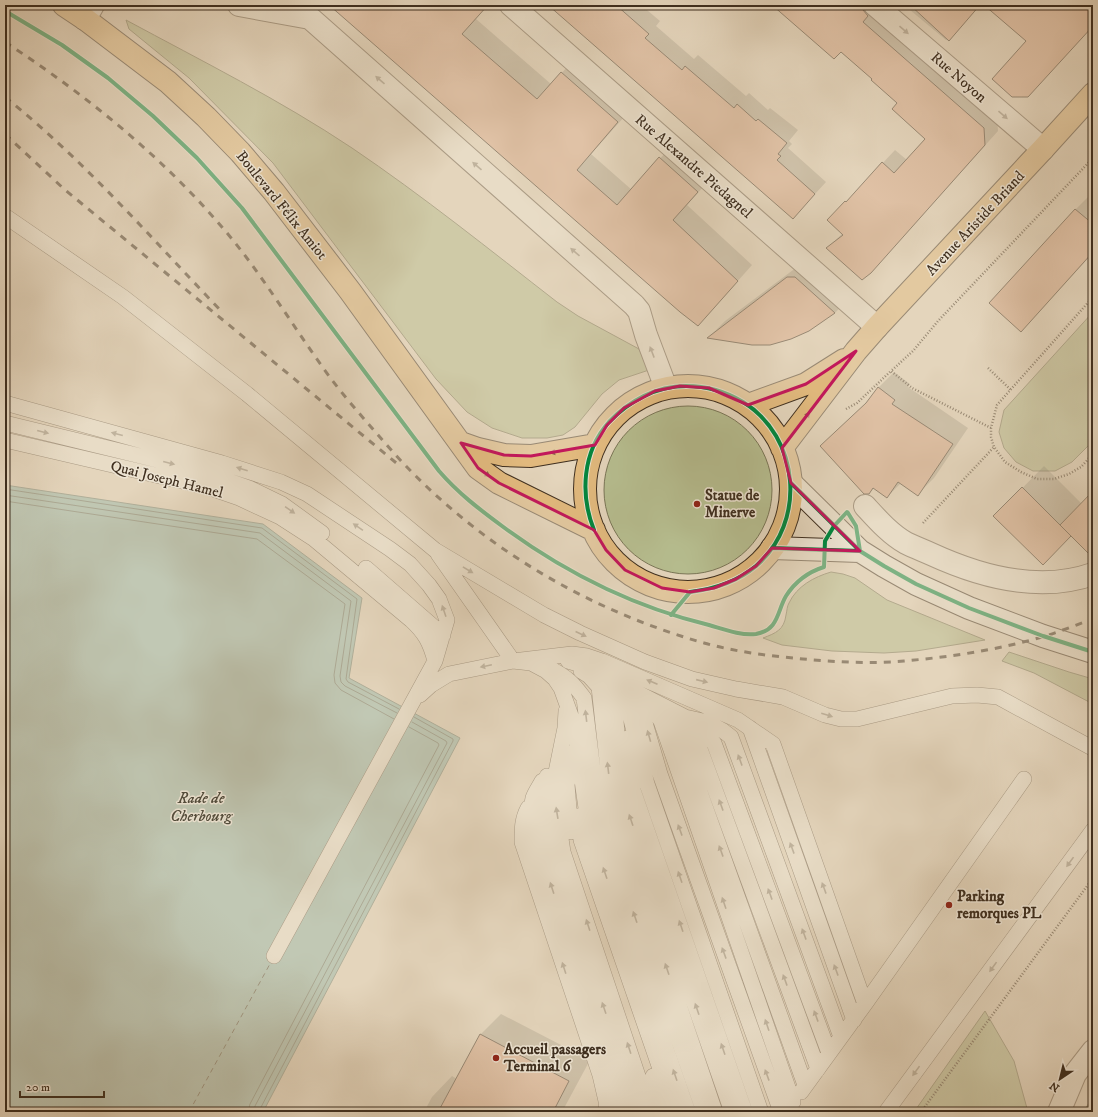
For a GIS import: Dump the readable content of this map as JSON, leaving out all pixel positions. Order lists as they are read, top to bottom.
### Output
{
  "streets": {
    "main road": ["Boulevard Félix Amiot", "Avenue Aristide Briand"],
    "street": ["Rue Noyon", "Rue Alexandre Piedagnel"],
    "lane": ["Quai Joseph Hamel"]
  },
  "crossings": [
    ["Rue Noyon", "Avenue Aristide Briand"],
    ["Rue Alexandre Piedagnel", "Avenue Aristide Briand"]
  ],
  "one_way": ["Rue Noyon"],
  "water": ["Rade de Cherbourg"],
  "places": ["Statue de Minerve", "Parking remorques PL", "Accueil passagers Terminal 6"],
  "scale_bar": "20 m",
  "north": "bottom left"
}
